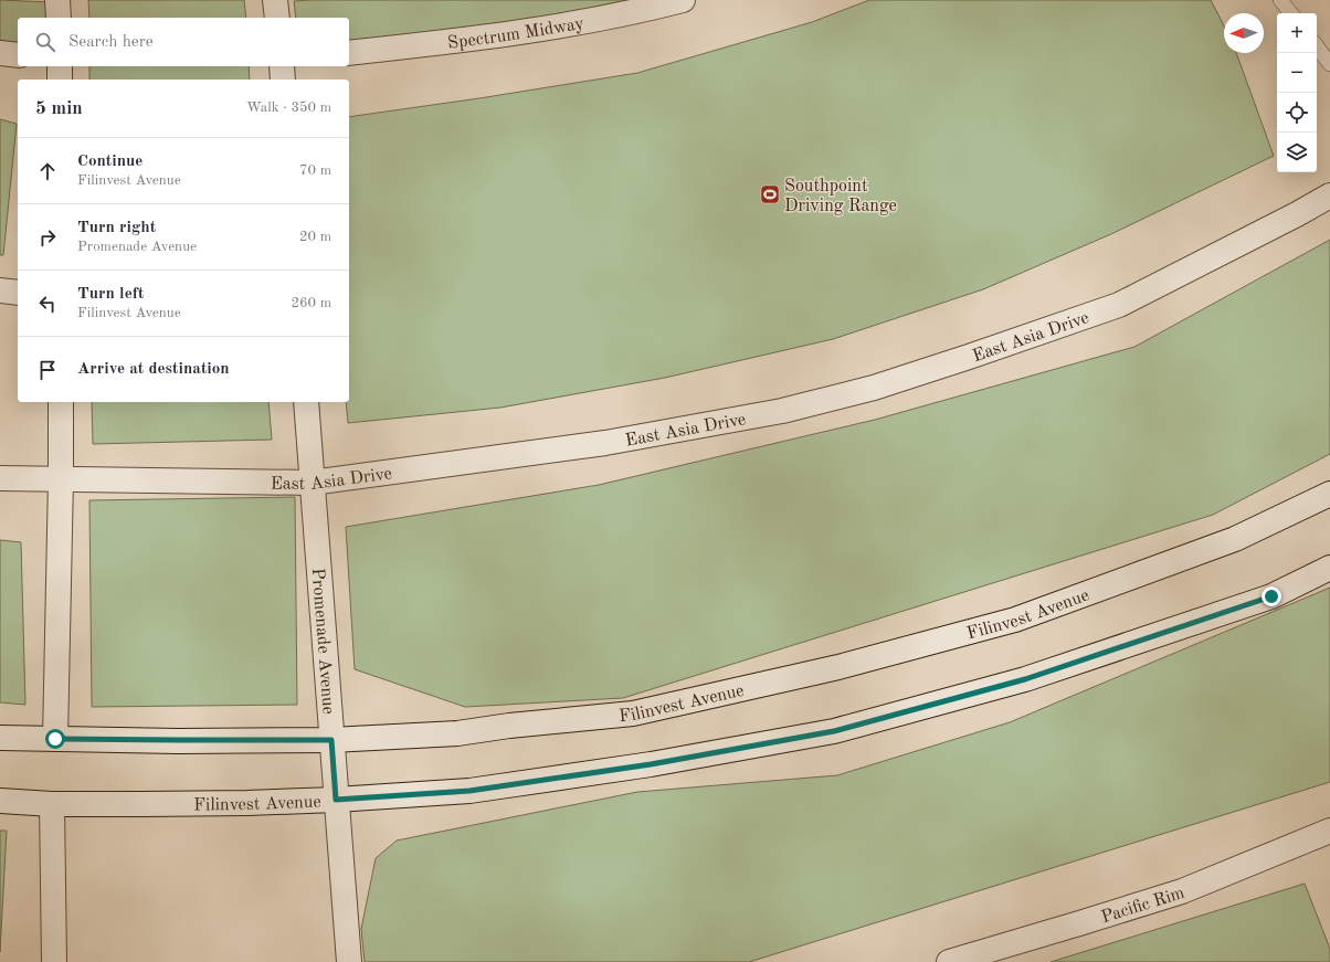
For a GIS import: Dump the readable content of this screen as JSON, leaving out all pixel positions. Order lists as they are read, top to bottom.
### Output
{
  "streets": {
    "street": [
      "Spectrum Midway",
      "East Asia Drive",
      "Filinvest Avenue",
      "Promenade Avenue",
      "Pacific Rim"
    ]
  },
  "crossings": [
    ["East Asia Drive", "Promenade Avenue"],
    ["Filinvest Avenue", "Promenade Avenue"]
  ],
  "places": {
    "sports": ["Southpoint Driving Range"]
  },
  "north": "left",
  "page": {
    "map_buttons": ["+", "−"],
    "search": "Search here",
    "heading": ["5 min", "Walk · 350 m"],
    "list": [
      ["Continue", "Filinvest Avenue", "70 m"],
      ["Turn right", "Promenade Avenue", "20 m"],
      ["Turn left", "Filinvest Avenue", "260 m"],
      "Arrive at destination"
    ]
  }
}
